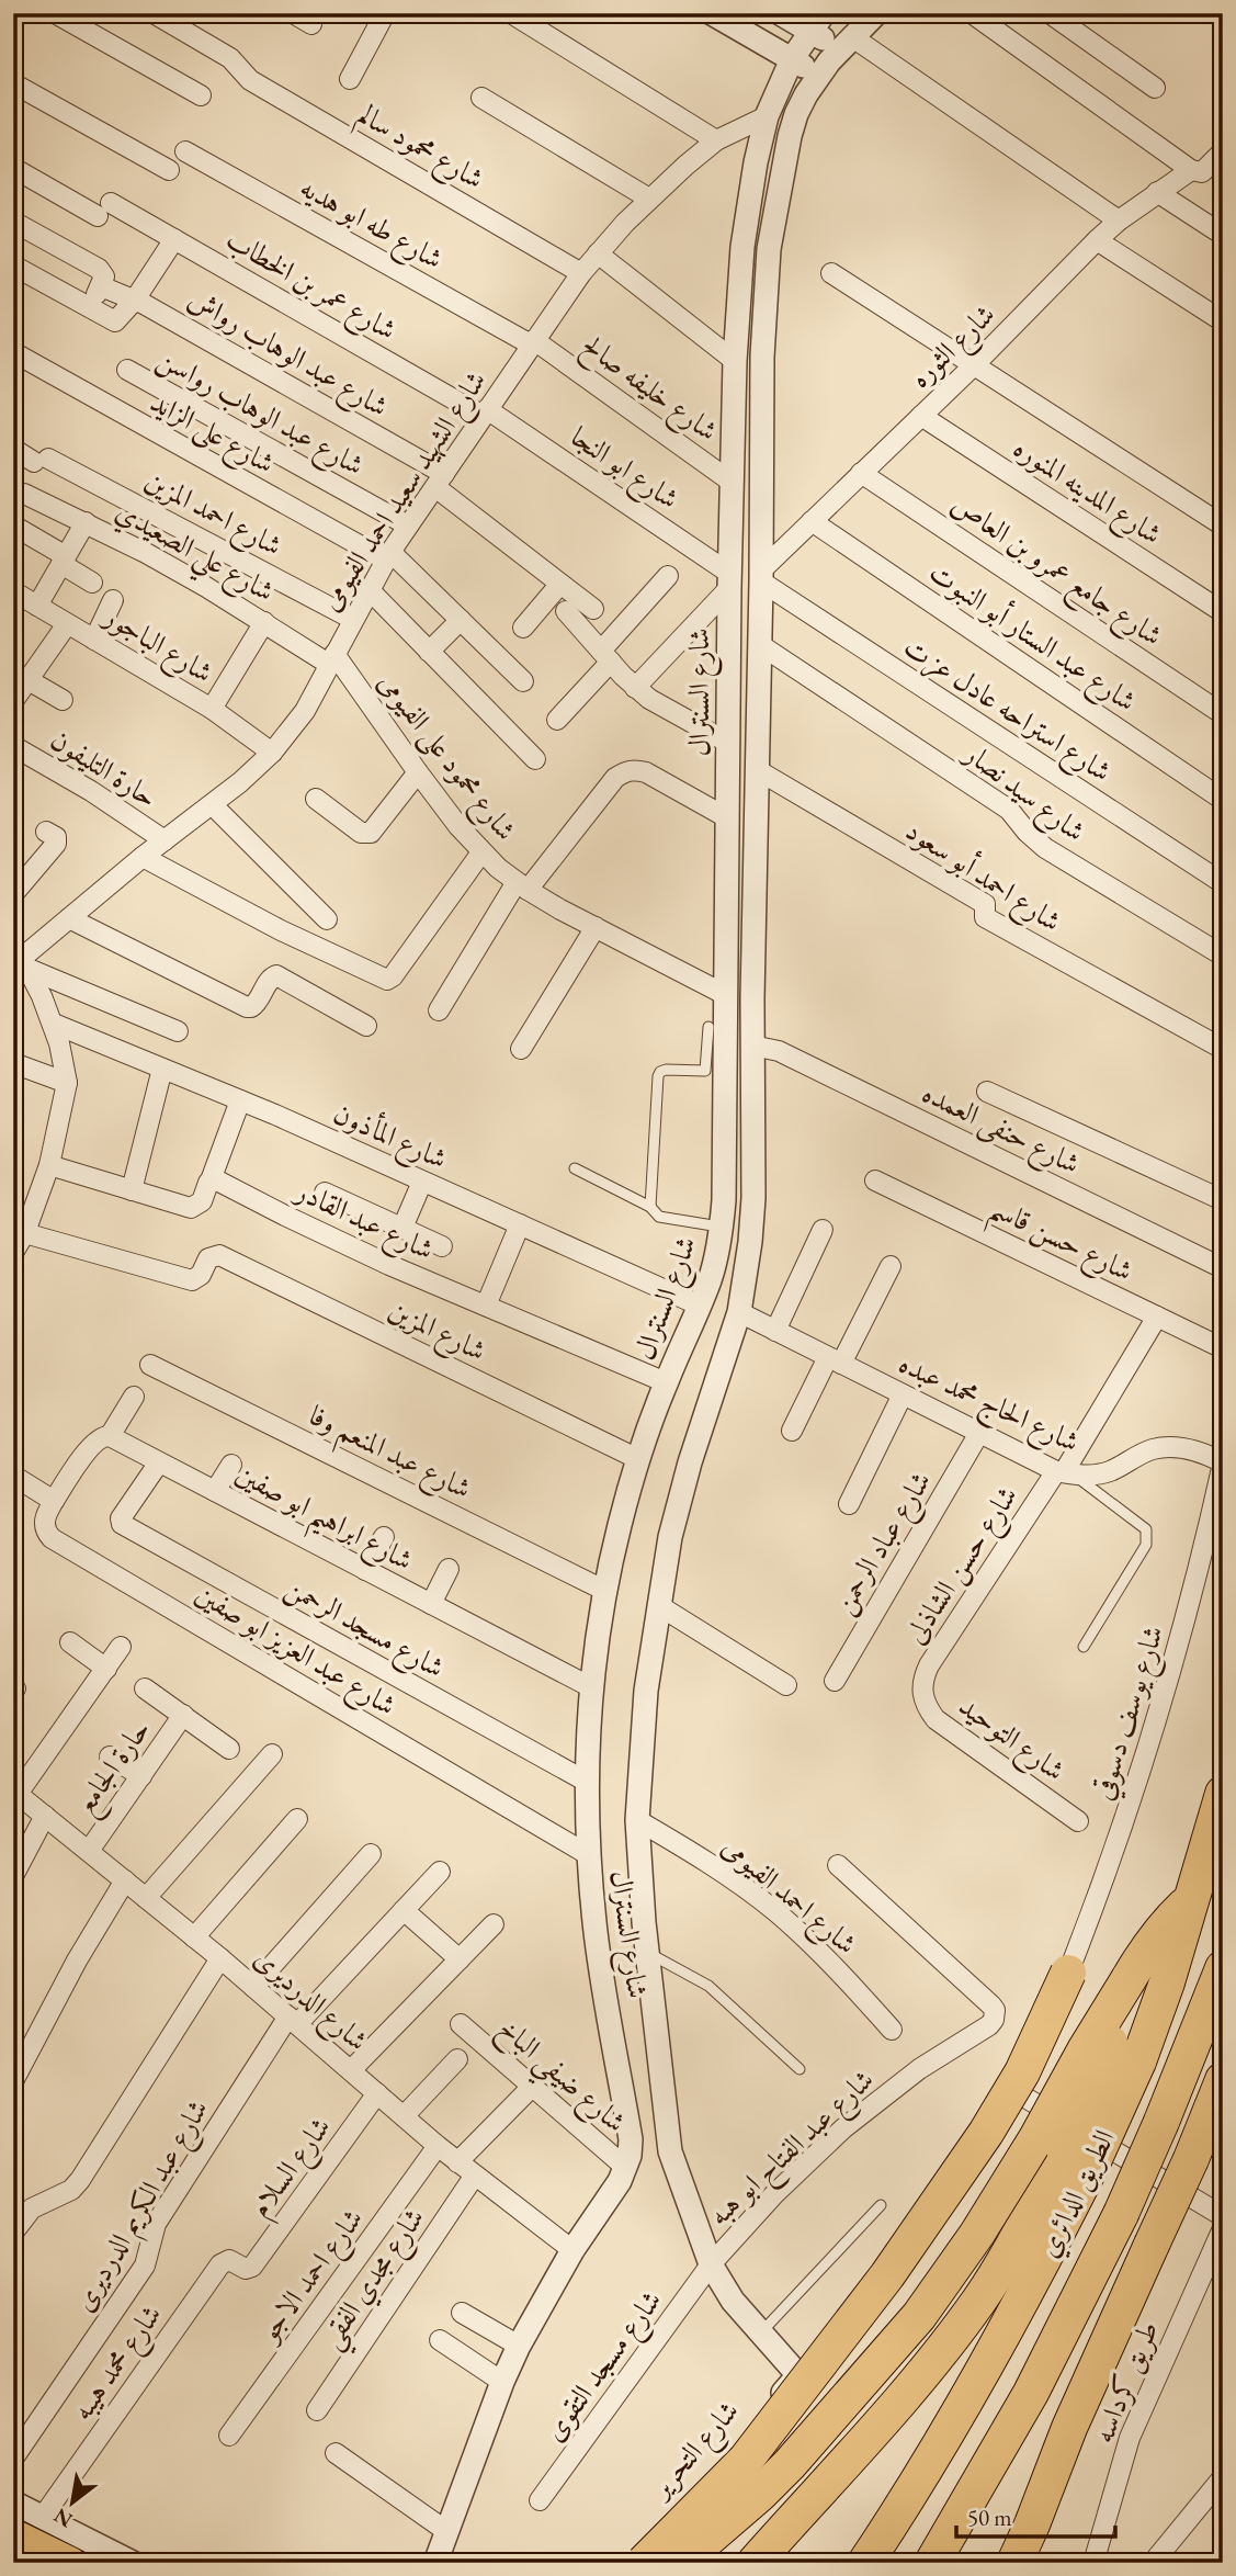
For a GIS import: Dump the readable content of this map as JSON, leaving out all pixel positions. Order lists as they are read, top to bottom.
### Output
{
  "streets": {
    "highway": ["الطريق الدائري"],
    "street": [
      "شارع محمود سالم",
      "شارع طه ابو هديه",
      "شارع عمر بن الخطاب",
      "شارع الثوره",
      "شارع عبد الوهاب رواش",
      "شارع خليفه صالح",
      "شارع عبد الوهاب رواسن",
      "شارع على الزايد",
      "شارع ابو النجا",
      "شارع الشهيد سعيد احمد الفيومى",
      "شارع المدينه المنوره",
      "شارع احمد المزين",
      "شارع علي الصعيدي",
      "شارع جامع عمرو بن العاص",
      "شارع عبد الستار أبو النبوت",
      "شارع الباجور",
      "شارع السنترال",
      "شارع استراحه عادل عزت",
      "شارع محمود على الفيومى",
      "حارة التليفون",
      "شارع سيد نصار",
      "شارع احمد أبو سعود",
      "شارع حنفى العمده",
      "شارع المأذون",
      "شارع عبد القادر",
      "شارع حسن قاسم",
      "شارع المزين",
      "شارع الحاج محمد عبده",
      "شارع عبد المنعم وفا",
      "شارع ابراهيم ابو صفين",
      "شارع عباد الرحمن",
      "شارع حسن الشاذلى",
      "شارع مسجد الرحمن",
      "شارع عبد العزيز ابو صفين",
      "شارع يوسف دسوقي",
      "شارع التوحيد",
      "حارة الجامع",
      "شارع احمد الفيومى",
      "شارع الدرديرى",
      "شارع ضيفي الباخ",
      "شارع عبد الفتاح ابو هبه",
      "شارع السلام",
      "شارع عبد الكريم الدرديرى",
      "شارع احمد الاجو",
      "شارع مجدي الفقي",
      "شارع محمد هيبه",
      "شارع مسجد التقوى",
      "طريق كرداسه",
      "شارع التحرير"
    ]
  },
  "crossings": [
    ["شارع محمود سالم", "شارع الشهيد سعيد احمد الفيومى"],
    ["شارع طه ابو هديه", "شارع خليفه صالح"],
    ["شارع طه ابو هديه", "شارع الشهيد سعيد احمد الفيومى"],
    ["شارع عمر بن الخطاب", "شارع ابو النجا"],
    ["شارع عمر بن الخطاب", "شارع الشهيد سعيد احمد الفيومى"],
    ["شارع الثوره", "شارع المدينه المنوره"],
    ["شارع الثوره", "شارع جامع عمرو بن العاص"],
    ["شارع الثوره", "شارع عبد الستار أبو النبوت"],
    ["شارع الثوره", "شارع السنترال"],
    ["شارع الثوره", "شارع استراحه عادل عزت"],
    ["شارع عبد الوهاب رواش", "شارع الشهيد سعيد احمد الفيومى"],
    ["شارع خليفه صالح", "شارع الشهيد سعيد احمد الفيومى"],
    ["شارع خليفه صالح", "شارع السنترال"],
    ["شارع عبد الوهاب رواسن", "شارع الشهيد سعيد احمد الفيومى"],
    ["شارع على الزايد", "شارع الشهيد سعيد احمد الفيومى"],
    ["شارع ابو النجا", "شارع الشهيد سعيد احمد الفيومى"],
    ["شارع ابو النجا", "شارع السنترال"],
    ["شارع الشهيد سعيد احمد الفيومى", "شارع احمد المزين"],
    ["شارع الشهيد سعيد احمد الفيومى", "شارع علي الصعيدي"],
    ["شارع الشهيد سعيد احمد الفيومى", "شارع الباجور"],
    ["شارع الشهيد سعيد احمد الفيومى", "شارع السنترال"],
    ["شارع الشهيد سعيد احمد الفيومى", "شارع محمود على الفيومى"],
    ["شارع الشهيد سعيد احمد الفيومى", "حارة التليفون"],
    ["شارع علي الصعيدي", "شارع محمود على الفيومى"],
    ["شارع السنترال", "شارع استراحه عادل عزت"],
    ["شارع السنترال", "شارع محمود على الفيومى"],
    ["شارع السنترال", "شارع سيد نصار"],
    ["شارع السنترال", "شارع احمد أبو سعود"],
    ["شارع السنترال", "شارع حنفى العمده"],
    ["شارع السنترال", "شارع المأذون"],
    ["شارع السنترال", "شارع عبد القادر"],
    ["شارع السنترال", "شارع المزين"],
    ["شارع السنترال", "شارع الحاج محمد عبده"],
    ["شارع السنترال", "شارع عبد المنعم وفا"],
    ["شارع السنترال", "شارع ابراهيم ابو صفين"],
    ["شارع السنترال", "شارع مسجد الرحمن"],
    ["شارع السنترال", "شارع عبد العزيز ابو صفين"],
    ["شارع السنترال", "شارع احمد الفيومى"],
    ["شارع السنترال", "شارع ضيفي الباخ"],
    ["شارع السنترال", "شارع عبد الفتاح ابو هبه"],
    ["شارع السنترال", "شارع مسجد التقوى"],
    ["شارع السنترال", "شارع التحرير"],
    ["شارع حسن قاسم", "شارع حسن الشاذلى"],
    ["شارع الحاج محمد عبده", "شارع عباد الرحمن"],
    ["شارع الحاج محمد عبده", "شارع حسن الشاذلى"],
    ["شارع الحاج محمد عبده", "شارع يوسف دسوقي"],
    ["شارع ابراهيم ابو صفين", "شارع مسجد الرحمن"],
    ["شارع حسن الشاذلى", "شارع التوحيد"],
    ["حارة الجامع", "شارع الدرديرى"],
    ["شارع الدرديرى", "شارع السلام"],
    ["شارع الدرديرى", "شارع عبد الكريم الدرديرى"],
    ["شارع الدرديرى", "شارع احمد الاجو"],
    ["شارع الدرديرى", "شارع مجدي الفقي"],
    ["شارع عبد الفتاح ابو هبه", "شارع مسجد التقوى"],
    ["شارع السلام", "شارع محمد هيبه"]
  ],
  "scale_bar": "50 m",
  "north": "bottom left"
}
